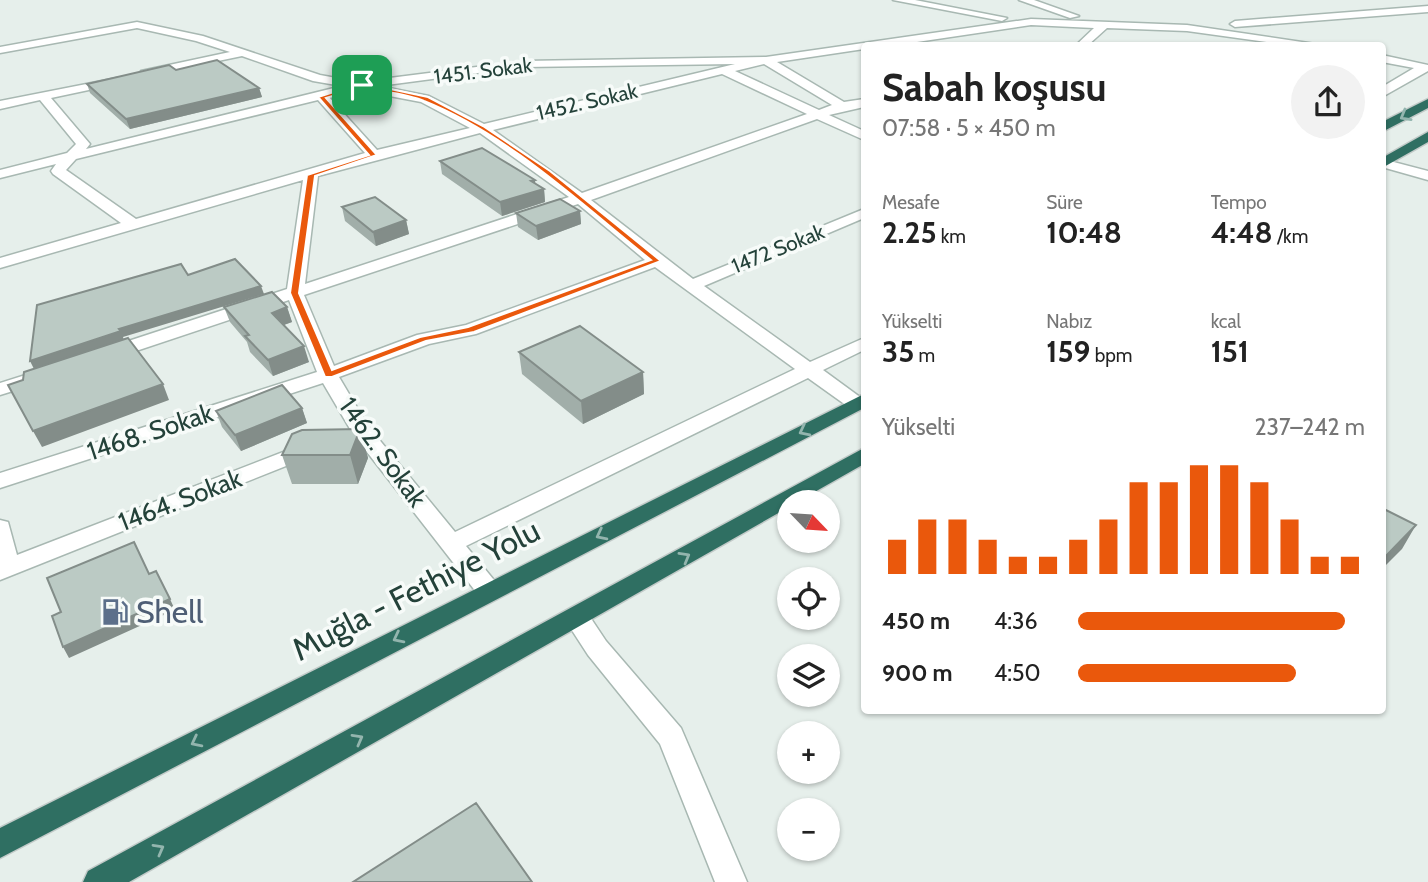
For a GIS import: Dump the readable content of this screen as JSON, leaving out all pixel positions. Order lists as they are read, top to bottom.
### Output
{
  "streets": {
    "highway": ["Muğla - Fethiye Yolu"],
    "street": [
      "1451. Sokak",
      "1452. Sokak",
      "1472 Sokak",
      "1468. Sokak",
      "1462. Sokak",
      "1464. Sokak"
    ]
  },
  "crossings": [
    ["1451. Sokak", "1452. Sokak"],
    ["1452. Sokak", "1462. Sokak"],
    ["1468. Sokak", "1462. Sokak"],
    ["1462. Sokak", "1464. Sokak"],
    ["1462. Sokak", "Muğla - Fethiye Yolu"]
  ],
  "places": {
    "fuel station": ["Shell"]
  },
  "north": "bottom right",
  "page": {
    "heading": ["Sabah koşusu", "07:58 · 5 × 450 m"],
    "stats": [
      ["Mesafe", "2.25 km"],
      ["Süre", "10:48"],
      ["Tempo", "4:48 /km"],
      ["Yükselti", "35 m"],
      ["Nabız", "159 bpm"],
      ["kcal", "151"]
    ],
    "chart": ["Yükselti", "237–242 m"],
    "map_buttons": ["+", "−"],
    "list": [
      {
        "name": "450 m",
        "note": "4:36"
      },
      {
        "name": "900 m",
        "note": "4:50"
      }
    ]
  }
}
